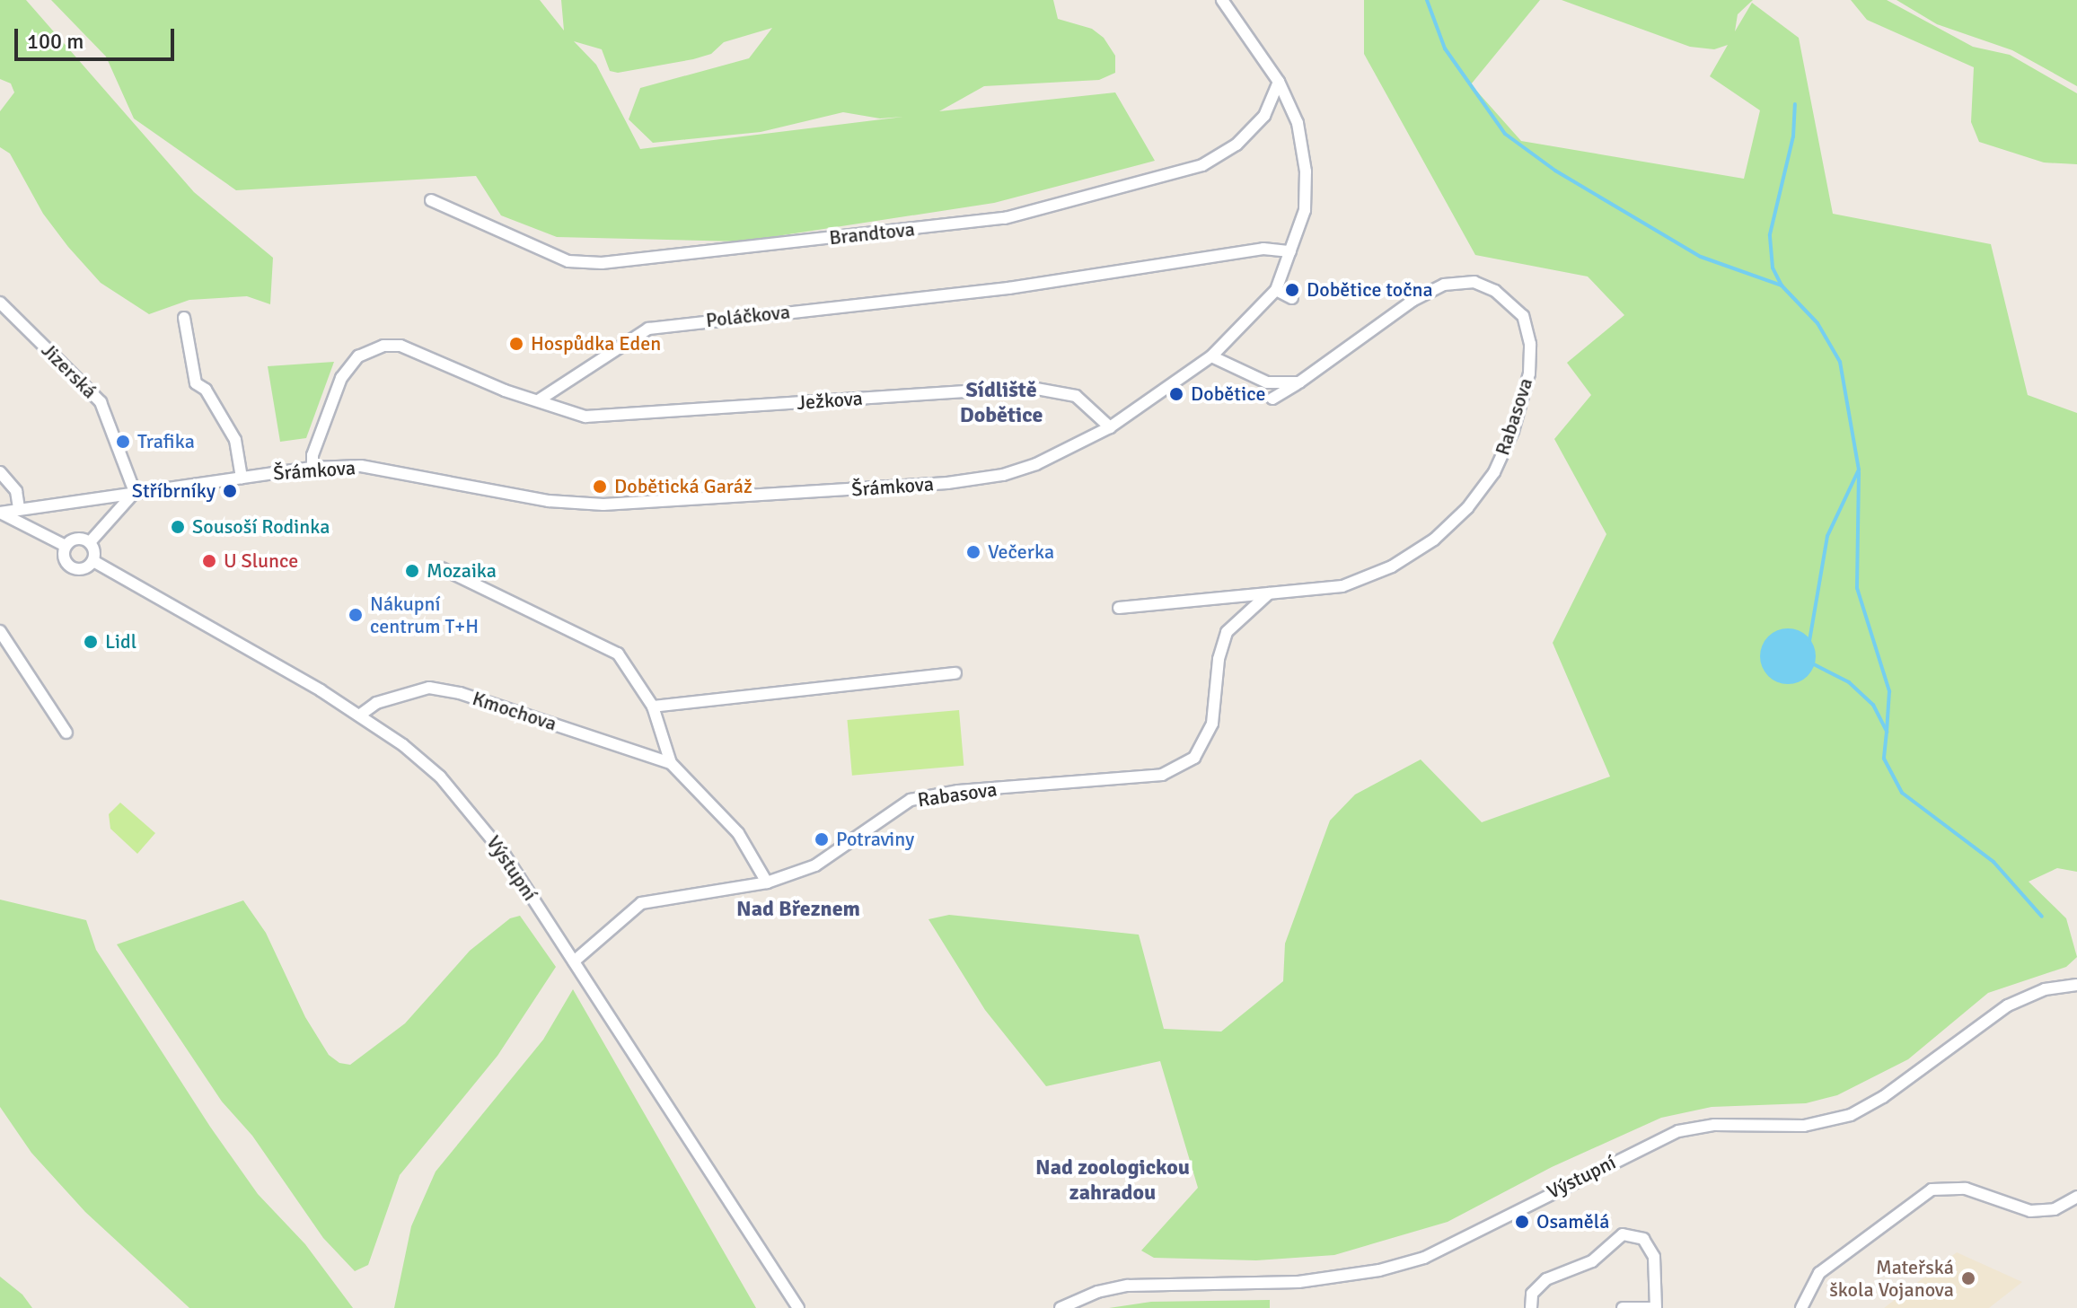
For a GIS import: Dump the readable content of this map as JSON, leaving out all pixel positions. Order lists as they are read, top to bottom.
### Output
{
  "streets": {
    "street": [
      "Brandtova",
      "Poláčkova",
      "Jizerská",
      "Ježkova",
      "Rabasova",
      "Šrámkova",
      "Kmochova",
      "Výstupní"
    ]
  },
  "crossings": [
    ["Brandtova", "Šrámkova"],
    ["Poláčkova", "Ježkova"],
    ["Poláčkova", "Šrámkova"],
    ["Jizerská", "Šrámkova"],
    ["Ježkova", "Šrámkova"],
    ["Rabasova", "Kmochova"],
    ["Rabasova", "Výstupní"],
    ["Kmochova", "Výstupní"]
  ],
  "districts": ["Sídliště Dobětice", "Nad Březnem", "Nad zoologickou zahradou"],
  "places": [
    "Dobětice točna",
    "Hospůdka Eden",
    "Dobětice",
    "Trafika",
    "Dobětická Garáž",
    "Stříbrníky",
    "Sousoší Rodinka",
    "Večerka",
    "U Slunce",
    "Mozaika",
    "Nákupní centrum T+H",
    "Lidl",
    "Potraviny",
    "Osamělá",
    "Mateřská škola Vojanova"
  ],
  "scale_bar": "100 m"
}
